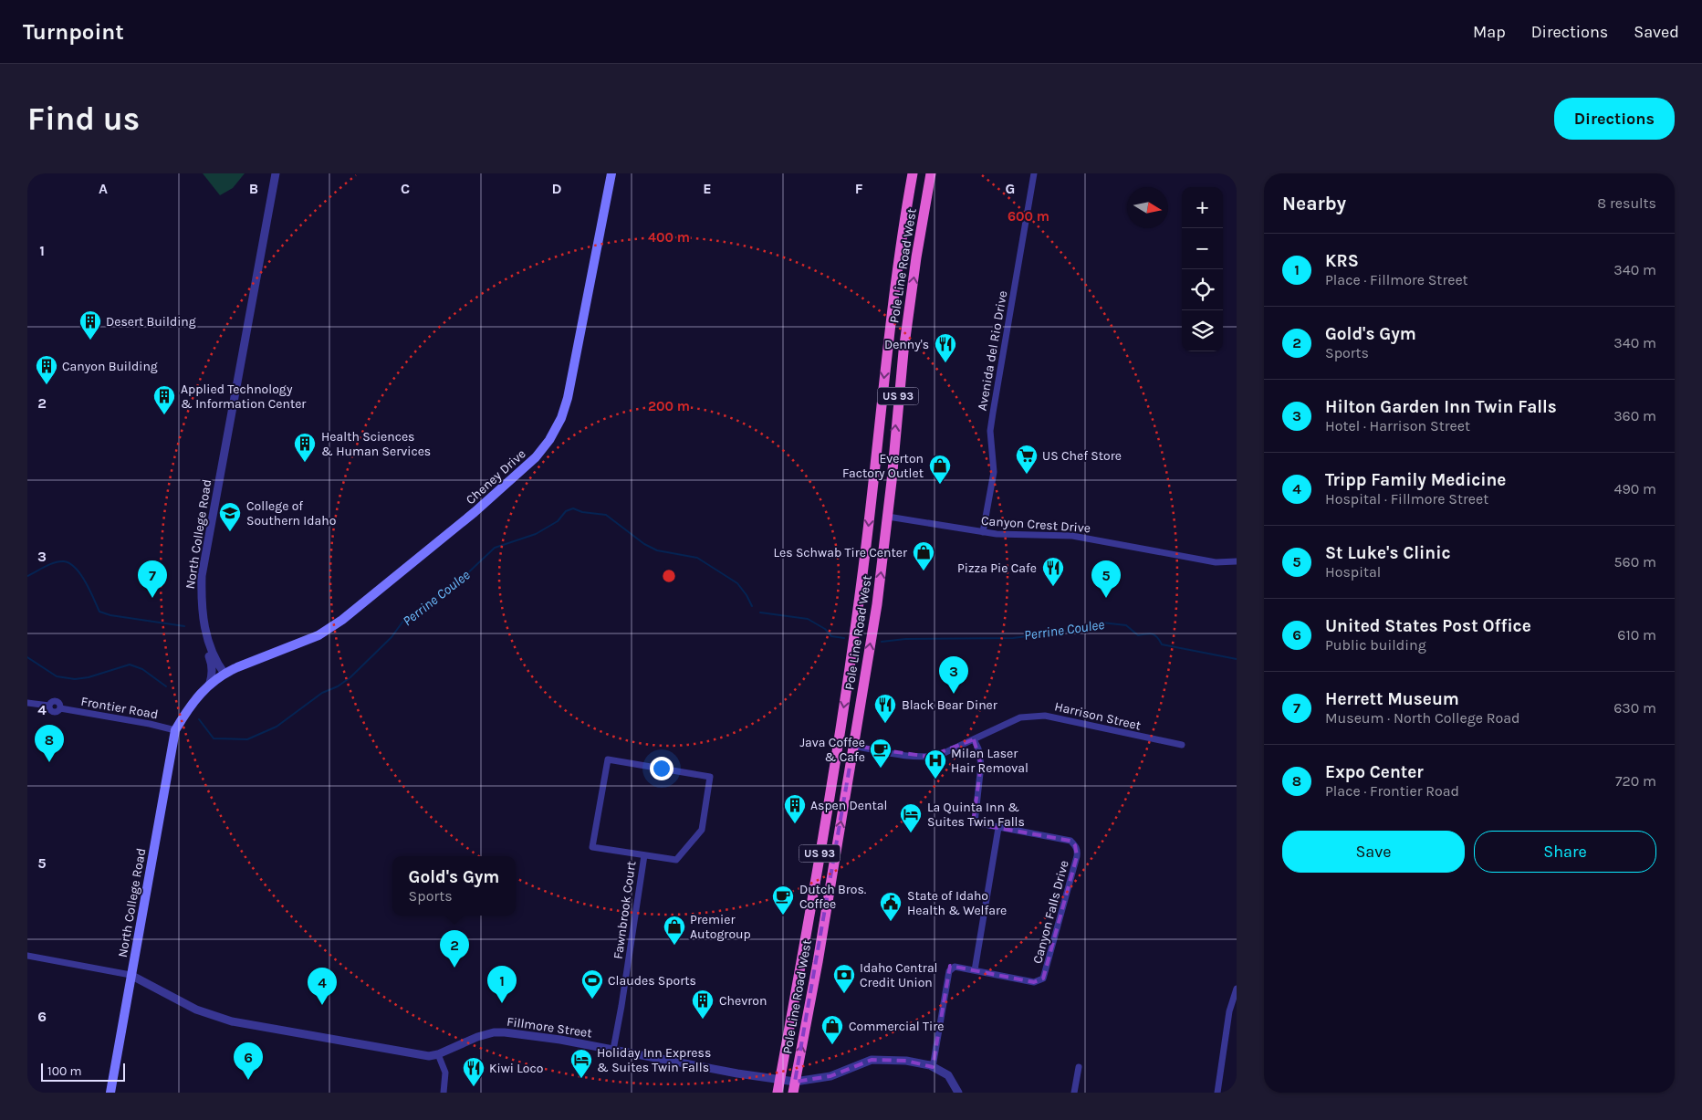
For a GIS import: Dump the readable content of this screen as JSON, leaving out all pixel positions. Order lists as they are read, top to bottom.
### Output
{
  "streets": {
    "highway": ["Pole Line Road West", "US 93"],
    "main road": ["Cheney Drive", "North College Road"],
    "street": [
      "Avenida del Rio Drive",
      "Canyon Crest Drive",
      "Frontier Road",
      "Harrison Street",
      "Fawnbrook Court",
      "Canyon Falls Drive",
      "Fillmore Street"
    ]
  },
  "crossings": [
    ["Pole Line Road West", "Canyon Crest Drive"],
    ["Pole Line Road West", "Harrison Street"],
    ["Pole Line Road West", "Fillmore Street"],
    ["Avenida del Rio Drive", "Canyon Crest Drive"],
    ["Cheney Drive", "North College Road"],
    ["North College Road", "Frontier Road"],
    ["North College Road", "Fillmore Street"],
    ["Harrison Street", "Canyon Falls Drive"],
    ["Fawnbrook Court", "Fillmore Street"],
    ["Canyon Falls Drive", "Fillmore Street"]
  ],
  "water": ["Perrine Coulee"],
  "places": {
    "building": [
      "Desert Building",
      "Canyon Building",
      "Applied Technology & Information Center",
      "Health Sciences & Human Services",
      "Aspen Dental",
      "Chevron"
    ],
    "restaurant": [
      "Denny's",
      "Pizza Pie Cafe",
      "Black Bear Diner",
      "Kiwi Loco"
    ],
    "supermarket": ["US Chef Store"],
    "shop": [
      "Everton Factory Outlet",
      "Les Schwab Tire Center",
      "Premier Autogroup",
      "Commercial Tire"
    ],
    "school or university": ["College of Southern Idaho"],
    "cafe": ["Java Coffee & Cafe", "Dutch Bros. Coffee"],
    "hospital": ["Milan Laser Hair Removal"],
    "hotel": ["La Quinta Inn & Suites Twin Falls", "Holiday Inn Express & Suites Twin Falls"],
    "public building": ["State of Idaho Health & Welfare"],
    "bank": ["Idaho Central Credit Union"],
    "sports": ["Claudes Sports"]
  },
  "scale_bar": "100 m",
  "north": "right",
  "page": {
    "header": "Turnpoint",
    "nav": ["Map", "Directions", "Saved"],
    "buttons": [
      "Directions",
      ["Save", "Share"]
    ],
    "title": "Find us",
    "heading": ["Nearby", "8 results"],
    "map_buttons": ["+", "−"],
    "list": [
      {
        "mark": "1",
        "name": "KRS",
        "note": "Place · Fillmore Street",
        "value": "340 m"
      },
      {
        "mark": "2",
        "name": "Gold's Gym",
        "note": "Sports",
        "value": "340 m"
      },
      {
        "mark": "3",
        "name": "Hilton Garden Inn Twin Falls",
        "note": "Hotel · Harrison Street",
        "value": "360 m"
      },
      {
        "mark": "4",
        "name": "Tripp Family Medicine",
        "note": "Hospital · Fillmore Street",
        "value": "490 m"
      },
      {
        "mark": "5",
        "name": "St Luke's Clinic",
        "note": "Hospital",
        "value": "560 m"
      },
      {
        "mark": "6",
        "name": "United States Post Office",
        "note": "Public building",
        "value": "610 m"
      },
      {
        "mark": "7",
        "name": "Herrett Museum",
        "note": "Museum · North College Road",
        "value": "630 m"
      },
      {
        "mark": "8",
        "name": "Expo Center",
        "note": "Place · Frontier Road",
        "value": "720 m"
      }
    ],
    "pins": [
      "5",
      "7",
      "3",
      "8",
      "2",
      "1",
      "4",
      "6"
    ],
    "popup": ["Gold's Gym", "Sports"],
    "scale": "100 m"
  },
  "grid": {
    "columns": [
      "A",
      "B",
      "C",
      "D",
      "E",
      "F",
      "G"
    ],
    "rows": [
      "1",
      "2",
      "3",
      "4",
      "5",
      "6"
    ]
  },
  "rings": ["600 m", "400 m", "200 m"]
}
